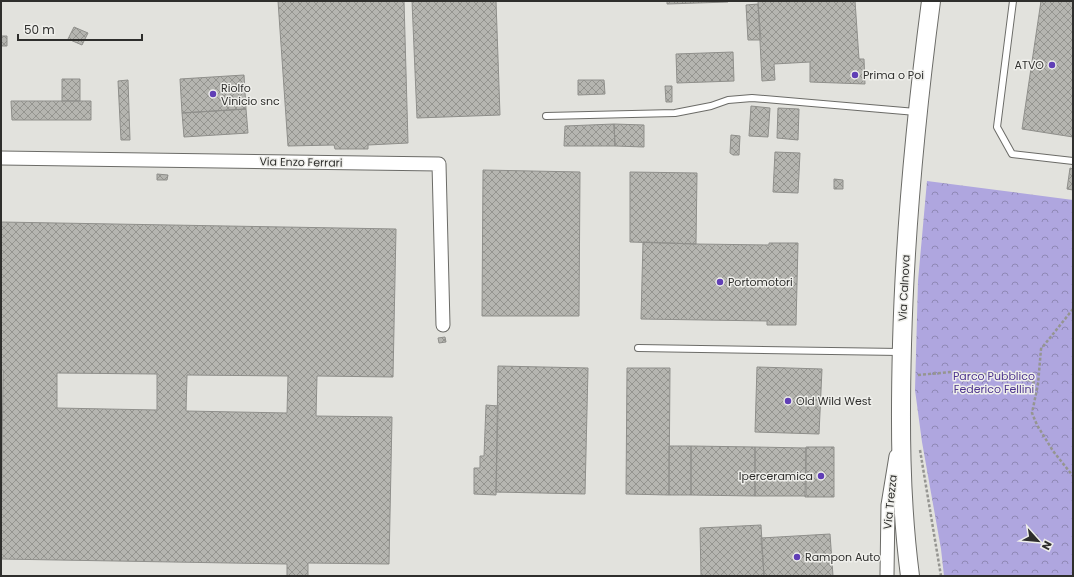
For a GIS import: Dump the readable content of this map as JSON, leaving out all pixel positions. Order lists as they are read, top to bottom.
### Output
{
  "streets": {
    "main road": ["Via Calnova"],
    "street": ["Via Enzo Ferrari", "Via Trezza"]
  },
  "crossings": [
    ["Via Calnova", "Via Trezza"]
  ],
  "parks": ["Parco Pubblico Federico Fellini"],
  "places": [
    "ATVO",
    "Prima o Poi",
    "Riolfo Vinicio snc",
    "Portomotori",
    "Old Wild West",
    "Iperceramica",
    "Rampon Auto"
  ],
  "scale_bar": "50 m",
  "north": "bottom right"
}
